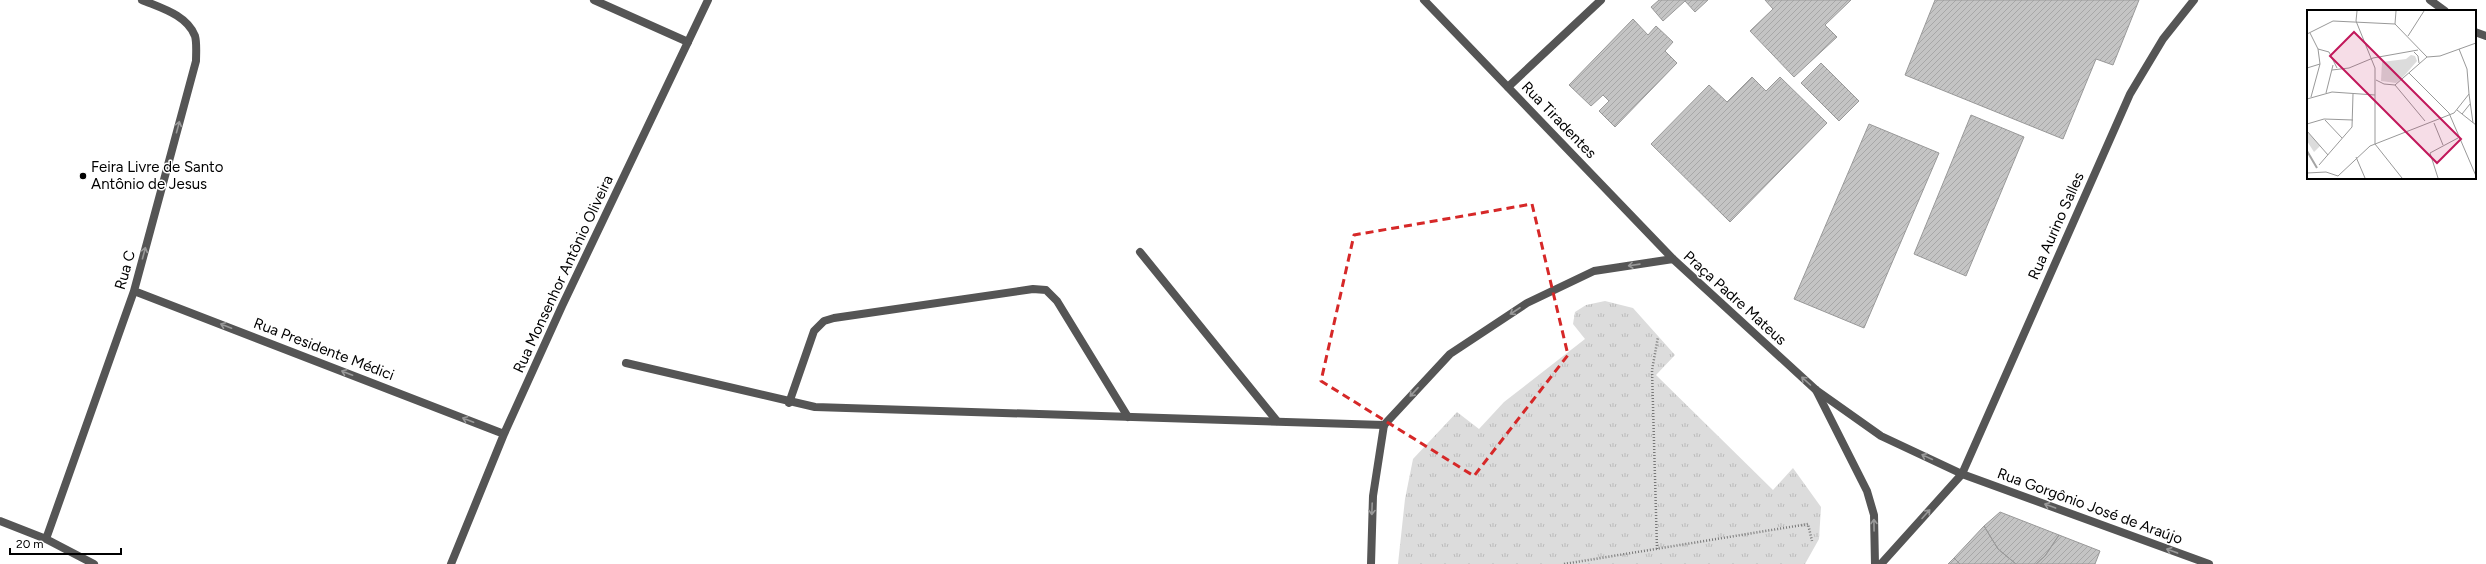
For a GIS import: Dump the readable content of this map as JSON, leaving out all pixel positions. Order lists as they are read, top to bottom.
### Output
{
  "streets": {
    "street": [
      "Rua Tiradentes",
      "Rua Aurino Salles",
      "Rua C",
      "Rua Monsenhor Antônio Oliveira",
      "Praça Padre Mateus",
      "Rua Presidente Médici",
      "Rua Gorgônio José de Araújo"
    ]
  },
  "crossings": [
    ["Rua Tiradentes", "Praça Padre Mateus"],
    ["Rua Aurino Salles", "Praça Padre Mateus"],
    ["Rua Aurino Salles", "Rua Gorgônio José de Araújo"],
    ["Rua C", "Rua Presidente Médici"],
    ["Rua Monsenhor Antônio Oliveira", "Rua Presidente Médici"],
    ["Praça Padre Mateus", "Rua Gorgônio José de Araújo"]
  ],
  "one_way": [
    "Rua C",
    "Praça Padre Mateus",
    "Rua Presidente Médici",
    "Rua Gorgônio José de Araújo"
  ],
  "places": ["Feira Livre de Santo Antônio de Jesus"],
  "scale_bar": "20 m"
}
